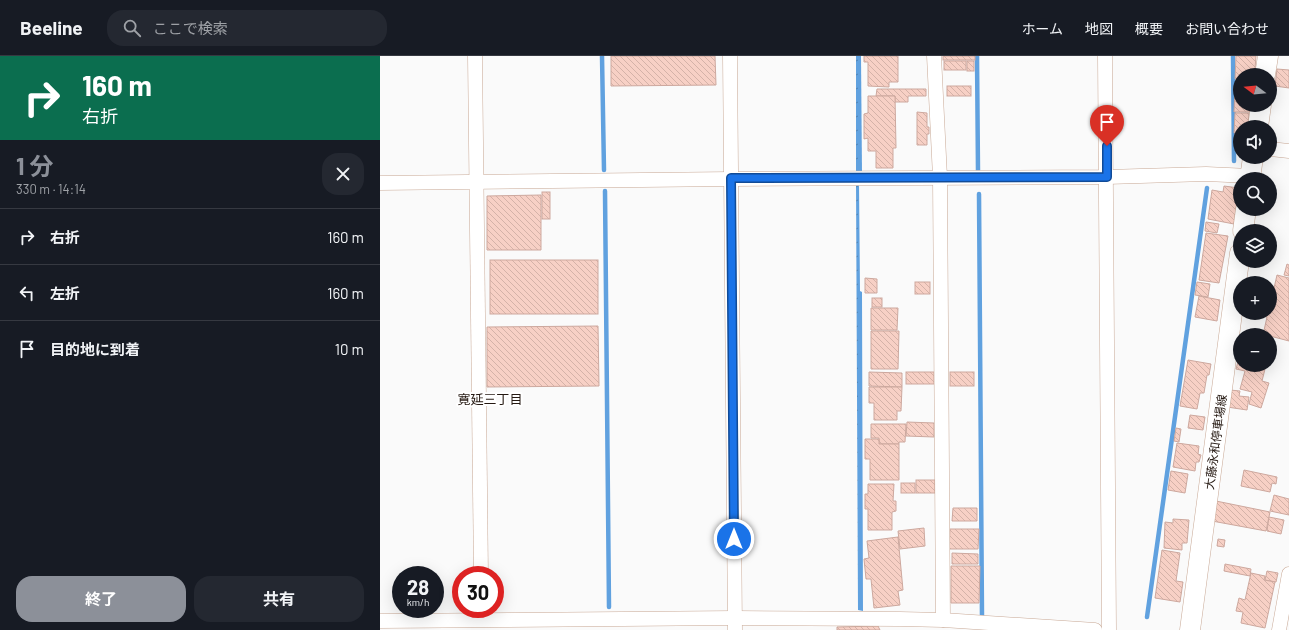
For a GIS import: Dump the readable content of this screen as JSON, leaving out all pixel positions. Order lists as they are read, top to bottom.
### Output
{
  "streets": {
    "main road": ["大藤永和停車場線"]
  },
  "districts": ["寛延三丁目"],
  "north": "left",
  "page": {
    "header": "Beeline",
    "search": "ここで検索",
    "nav": [
      "ホーム",
      "地図",
      "概要",
      "お問い合わせ"
    ],
    "turn": ["160 m", "右折"],
    "map_buttons": ["+", "−"],
    "heading": ["1 分", "330 m · 14:14"],
    "list": [
      {
        "name": "右折",
        "value": "160 m"
      },
      {
        "name": "左折",
        "value": "160 m"
      },
      {
        "name": "目的地に到着",
        "value": "10 m"
      }
    ],
    "speed": "28 km/h",
    "limit": "30",
    "buttons": ["終了", "共有"]
  }
}
